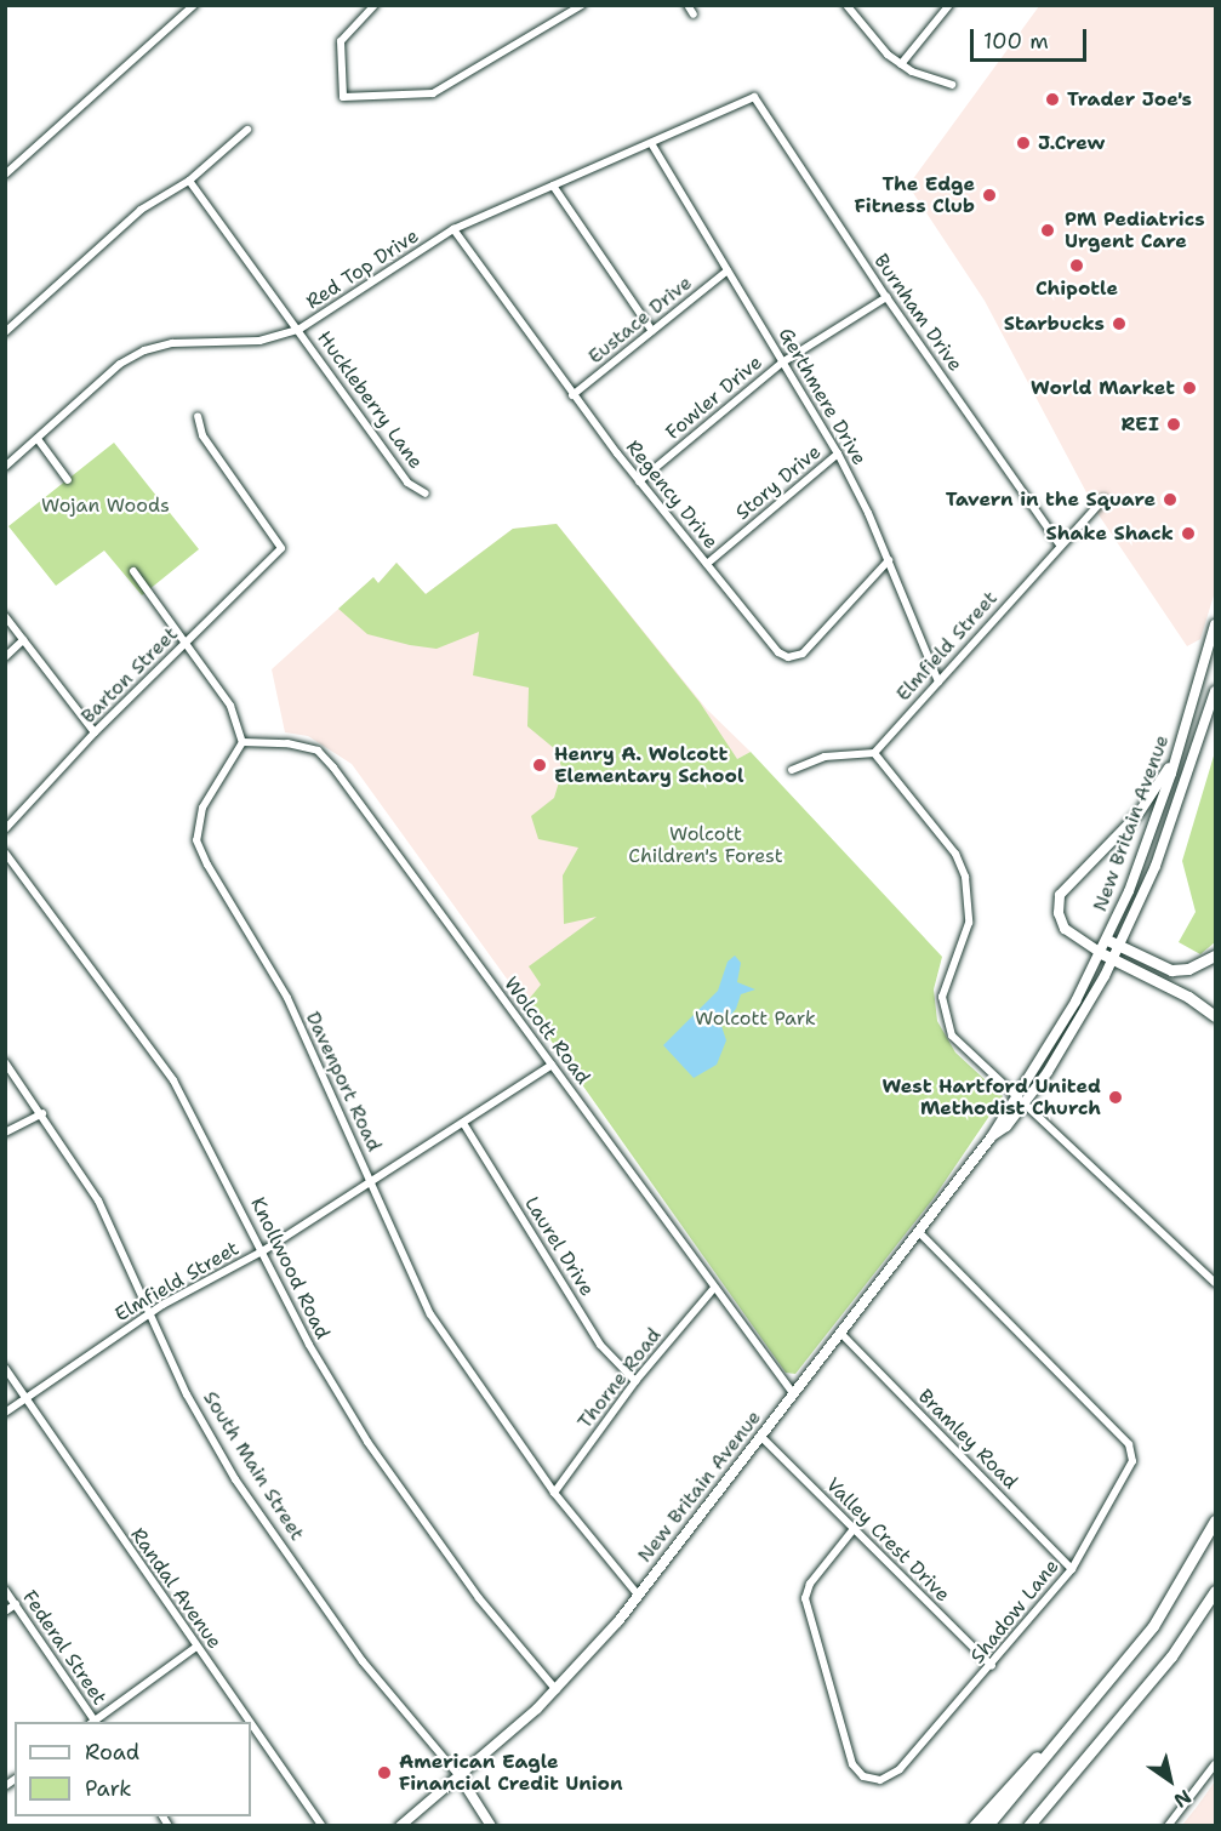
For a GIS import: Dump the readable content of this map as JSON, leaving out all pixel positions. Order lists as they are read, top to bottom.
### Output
{
  "streets": {
    "main road": ["New Britain Avenue", "South Main Street"],
    "street": [
      "Red Top Drive",
      "Burnham Drive",
      "Eustace Drive",
      "Gerthmere Drive",
      "Fowler Drive",
      "Huckleberry Lane",
      "Story Drive",
      "Regency Drive",
      "Elmfield Street",
      "Barton Street",
      "Wolcott Road",
      "Davenport Road",
      "Laurel Drive",
      "Knollwood Road",
      "Thorne Road",
      "Bramley Road",
      "Valley Crest Drive",
      "Randal Avenue",
      "Shadow Lane",
      "Federal Street"
    ]
  },
  "crossings": [
    ["Red Top Drive", "Burnham Drive"],
    ["Red Top Drive", "Gerthmere Drive"],
    ["Red Top Drive", "Huckleberry Lane"],
    ["Red Top Drive", "Regency Drive"],
    ["Burnham Drive", "Fowler Drive"],
    ["Burnham Drive", "Elmfield Street"],
    ["Eustace Drive", "Gerthmere Drive"],
    ["Eustace Drive", "Regency Drive"],
    ["Gerthmere Drive", "Fowler Drive"],
    ["Gerthmere Drive", "Story Drive"],
    ["Gerthmere Drive", "Regency Drive"],
    ["Gerthmere Drive", "Elmfield Street"],
    ["Fowler Drive", "Regency Drive"],
    ["Story Drive", "Regency Drive"],
    ["Elmfield Street", "Wolcott Road"],
    ["Elmfield Street", "Davenport Road"],
    ["Elmfield Street", "Laurel Drive"],
    ["Elmfield Street", "Knollwood Road"],
    ["Elmfield Street", "South Main Street"],
    ["Elmfield Street", "Randal Avenue"],
    ["New Britain Avenue", "Wolcott Road"],
    ["New Britain Avenue", "Davenport Road"],
    ["New Britain Avenue", "Knollwood Road"],
    ["New Britain Avenue", "Bramley Road"],
    ["New Britain Avenue", "South Main Street"],
    ["New Britain Avenue", "Valley Crest Drive"],
    ["New Britain Avenue", "Shadow Lane"],
    ["Wolcott Road", "Davenport Road"],
    ["Wolcott Road", "Thorne Road"],
    ["Davenport Road", "Thorne Road"],
    ["Laurel Drive", "Thorne Road"],
    ["Bramley Road", "Shadow Lane"],
    ["Valley Crest Drive", "Shadow Lane"]
  ],
  "parks": ["Wojan Woods", "Wolcott Children's Forest", "Wolcott Park"],
  "places": [
    "Trader Joe's",
    "J.Crew",
    "The Edge Fitness Club",
    "PM Pediatrics Urgent Care",
    "Chipotle",
    "Starbucks",
    "World Market",
    "REI",
    "Tavern in the Square",
    "Shake Shack",
    "Henry A. Wolcott Elementary School",
    "West Hartford United Methodist Church",
    "American Eagle Financial Credit Union"
  ],
  "legend": ["Road", "Park"],
  "scale_bar": "100 m",
  "north": "bottom right"
}
